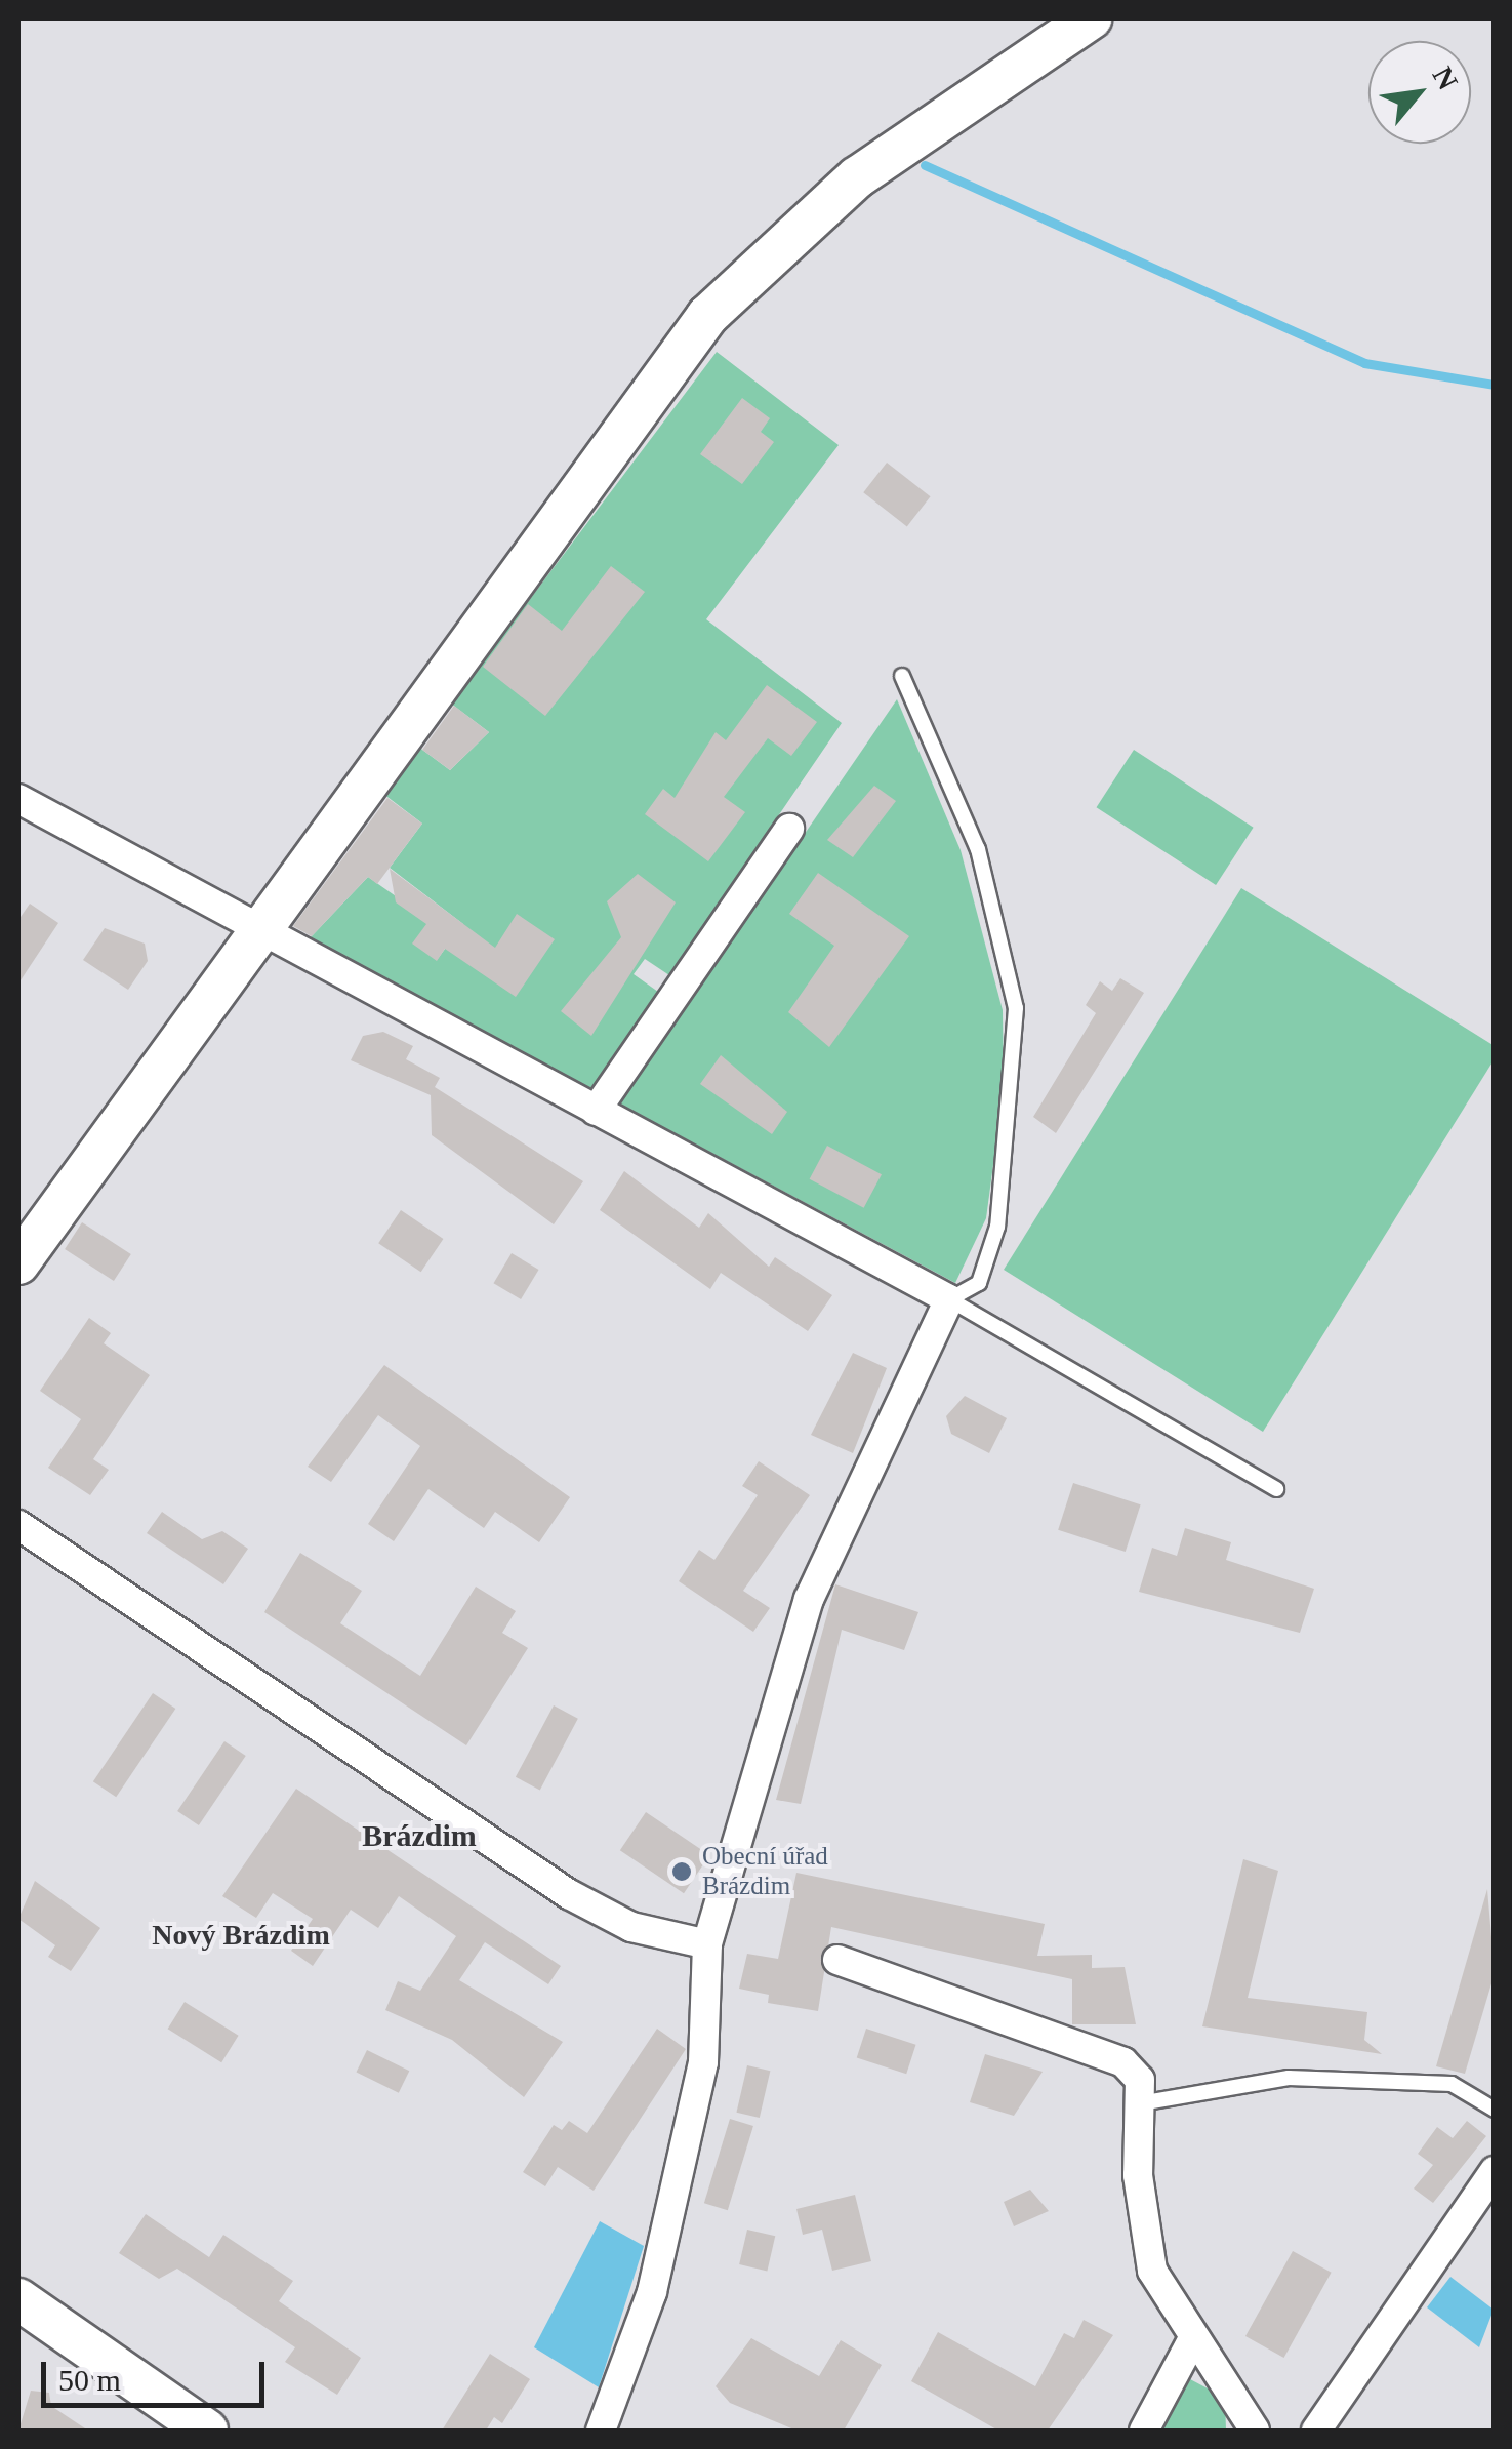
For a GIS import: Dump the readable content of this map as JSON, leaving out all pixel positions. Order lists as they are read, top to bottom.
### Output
{
  "districts": ["Brázdim", "Nový Brázdim"],
  "places": ["Obecní úřad Brázdim"],
  "scale_bar": "50 m",
  "north": "top right"
}
